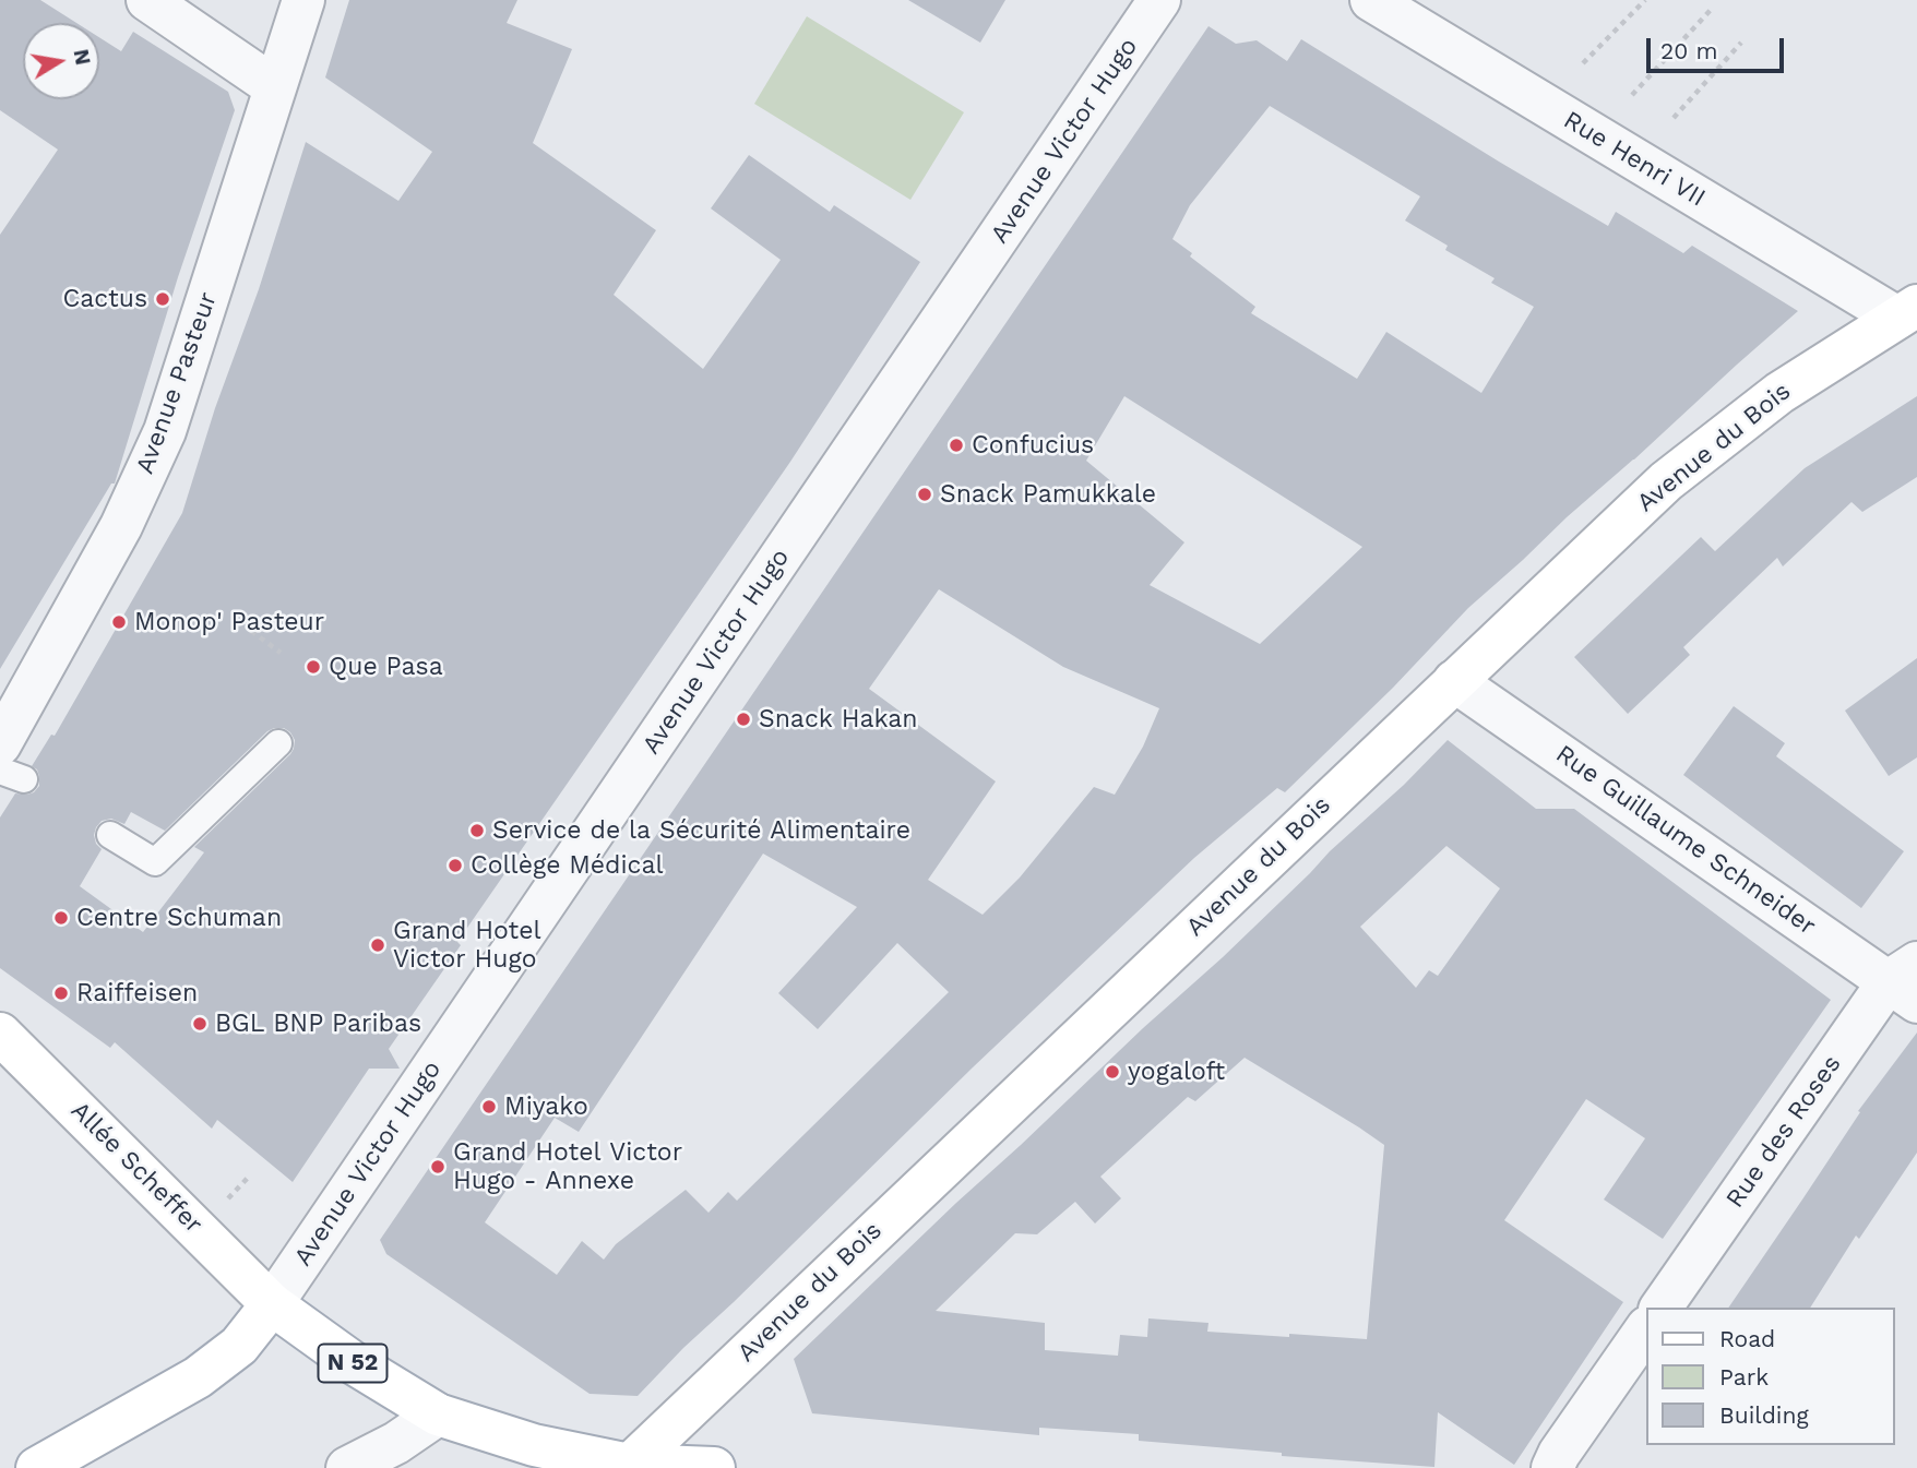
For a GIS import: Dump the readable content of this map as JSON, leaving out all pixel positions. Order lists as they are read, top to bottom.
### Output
{
  "streets": {
    "main road": ["Avenue du Bois", "Allée Scheffer", "N 52"],
    "street": [
      "Avenue Victor Hugo",
      "Rue Henri VII",
      "Avenue Pasteur",
      "Rue Guillaume Schneider",
      "Rue des Roses"
    ]
  },
  "crossings": [
    ["Avenue Victor Hugo", "Allée Scheffer"],
    ["Avenue Victor Hugo", "N 52"],
    ["Rue Henri VII", "Avenue du Bois"],
    ["Avenue du Bois", "Rue Guillaume Schneider"],
    ["Avenue du Bois", "N 52"],
    ["Rue Guillaume Schneider", "Rue des Roses"],
    ["Allée Scheffer", "N 52"]
  ],
  "places": [
    "Cactus",
    "Confucius",
    "Snack Pamukkale",
    "Monop' Pasteur",
    "Que Pasa",
    "Snack Hakan",
    "Service de la Sécurité Alimentaire",
    "Collège Médical",
    "Centre Schuman",
    "Grand Hotel Victor Hugo",
    "Raiffeisen",
    "BGL BNP Paribas",
    "yogaloft",
    "Miyako",
    "Grand Hotel Victor Hugo - Annexe"
  ],
  "legend": ["Road", "Park", "Building"],
  "scale_bar": "20 m",
  "north": "right"
}
